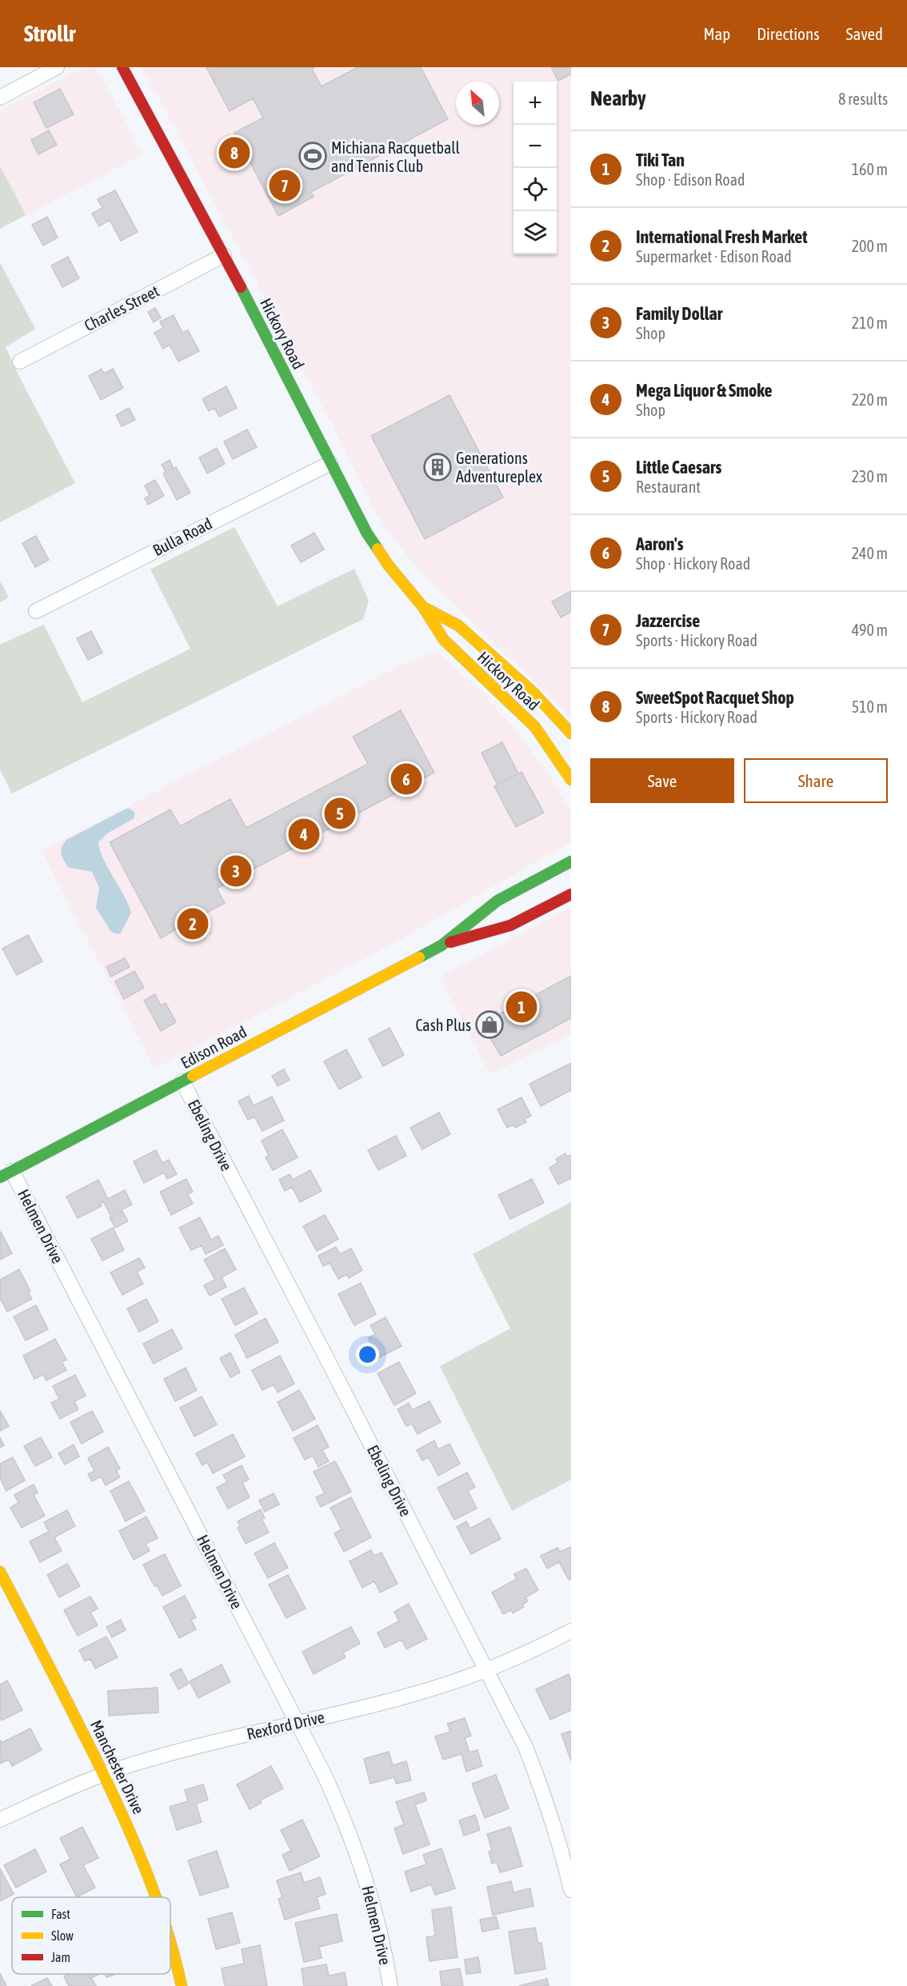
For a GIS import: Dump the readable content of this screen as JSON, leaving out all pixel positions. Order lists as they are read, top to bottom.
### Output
{
  "streets": {
    "street": [
      "Charles Street",
      "Hickory Road",
      "Bulla Road",
      "Edison Road",
      "Ebeling Drive",
      "Helmen Drive",
      "Rexford Drive",
      "Manchester Drive"
    ]
  },
  "crossings": [
    ["Charles Street", "Hickory Road"],
    ["Hickory Road", "Bulla Road"],
    ["Edison Road", "Ebeling Drive"],
    ["Edison Road", "Helmen Drive"],
    ["Ebeling Drive", "Rexford Drive"],
    ["Helmen Drive", "Rexford Drive"],
    ["Rexford Drive", "Manchester Drive"]
  ],
  "places": {
    "sports": ["Michiana Racquetball and Tennis Club"],
    "building": ["Generations Adventureplex"],
    "shop": ["Cash Plus"]
  },
  "legend": ["Fast", "Slow", "Jam"],
  "north": "top left",
  "page": {
    "header": "Strollr",
    "nav": ["Map", "Directions", "Saved"],
    "heading": ["Nearby", "8 results"],
    "map_buttons": ["+", "−"],
    "list": [
      {
        "mark": "1",
        "name": "Tiki Tan",
        "note": "Shop · Edison Road",
        "value": "160 m"
      },
      {
        "mark": "2",
        "name": "International Fresh Market",
        "note": "Supermarket · Edison Road",
        "value": "200 m"
      },
      {
        "mark": "3",
        "name": "Family Dollar",
        "note": "Shop",
        "value": "210 m"
      },
      {
        "mark": "4",
        "name": "Mega Liquor & Smoke",
        "note": "Shop",
        "value": "220 m"
      },
      {
        "mark": "5",
        "name": "Little Caesars",
        "note": "Restaurant",
        "value": "230 m"
      },
      {
        "mark": "6",
        "name": "Aaron's",
        "note": "Shop · Hickory Road",
        "value": "240 m"
      },
      {
        "mark": "7",
        "name": "Jazzercise",
        "note": "Sports · Hickory Road",
        "value": "490 m"
      },
      {
        "mark": "8",
        "name": "SweetSpot Racquet Shop",
        "note": "Sports · Hickory Road",
        "value": "510 m"
      }
    ],
    "pins": [
      "8",
      "7",
      "6",
      "5",
      "4",
      "3",
      "2",
      "1"
    ],
    "buttons": ["Save", "Share"]
  }
}
